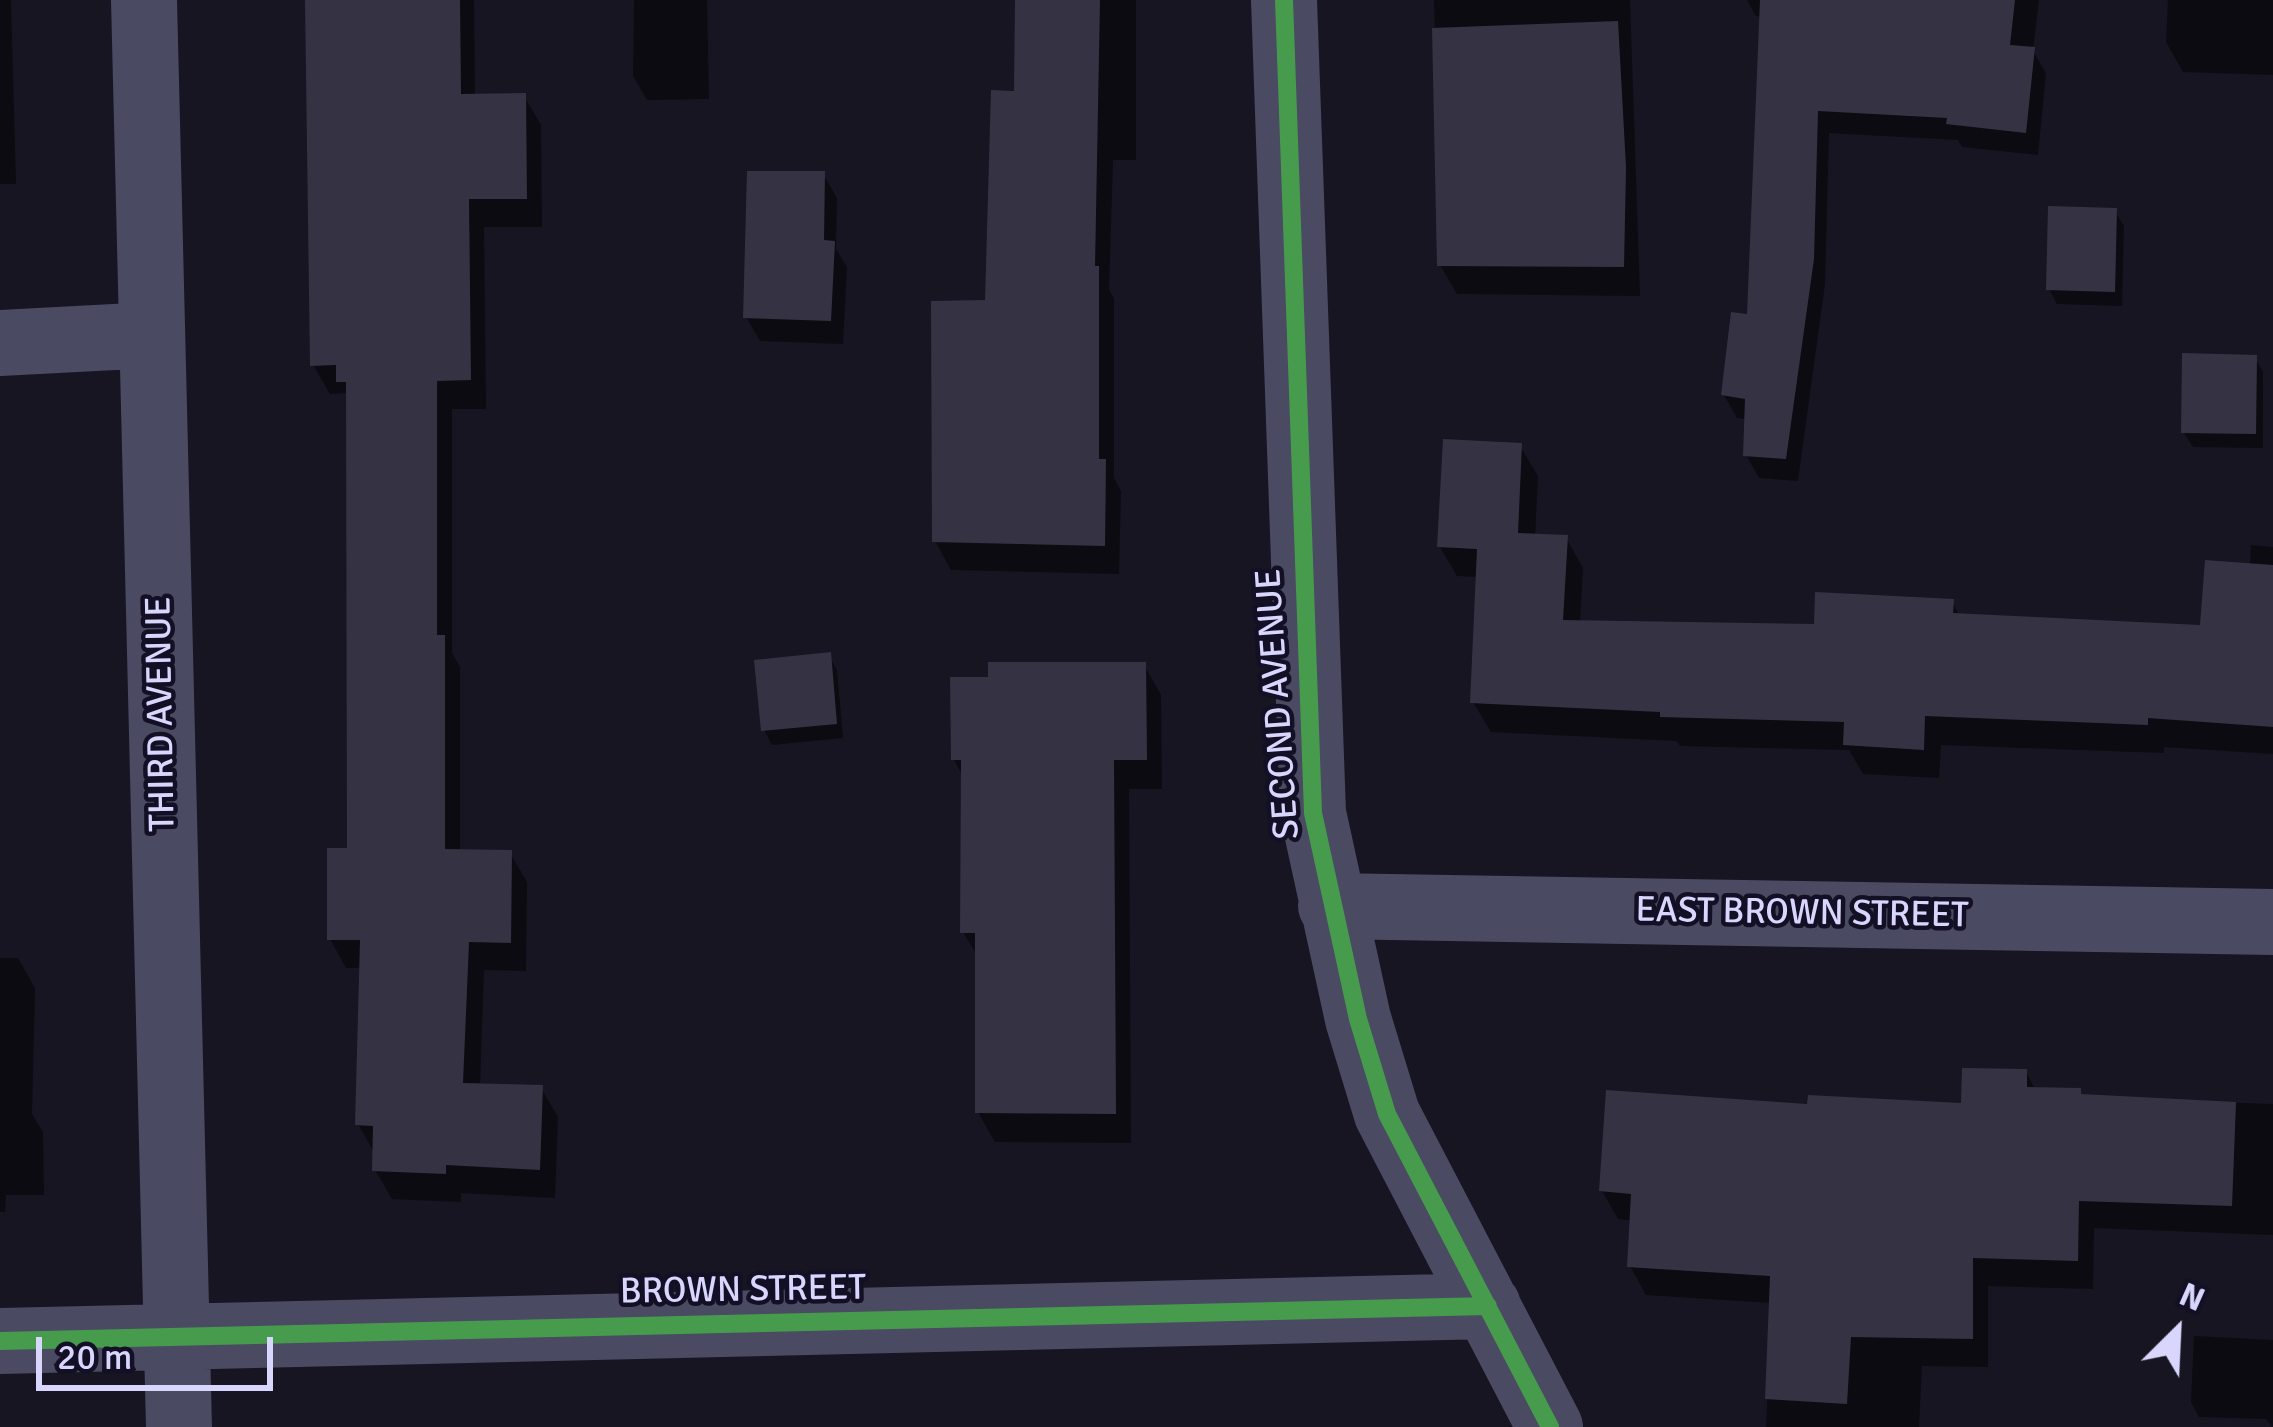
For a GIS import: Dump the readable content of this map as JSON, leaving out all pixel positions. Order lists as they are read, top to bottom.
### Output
{
  "streets": {
    "street": [
      "SECOND AVENUE",
      "THIRD AVENUE",
      "EAST BROWN STREET",
      "BROWN STREET"
    ]
  },
  "crossings": [
    ["SECOND AVENUE", "EAST BROWN STREET"],
    ["SECOND AVENUE", "BROWN STREET"],
    ["THIRD AVENUE", "BROWN STREET"]
  ],
  "scale_bar": "20 m",
  "north": "top right"
}
